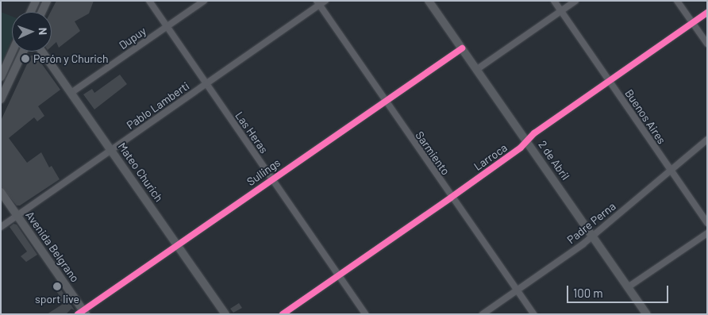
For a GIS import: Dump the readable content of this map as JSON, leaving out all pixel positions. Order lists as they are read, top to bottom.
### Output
{
  "streets": {
    "street": [
      "Dupuy",
      "Pablo Lamberti",
      "Buenos Aires",
      "Las Heras",
      "Sarmiento",
      "Larroca",
      "2 de Abril",
      "Mateo Churich",
      "Sullings",
      "Padre Perna",
      "Avenida Belgrano"
    ]
  },
  "crossings": [
    ["Dupuy", "Las Heras"],
    ["Dupuy", "Mateo Churich"],
    ["Pablo Lamberti", "Las Heras"],
    ["Pablo Lamberti", "Sarmiento"],
    ["Pablo Lamberti", "Mateo Churich"],
    ["Pablo Lamberti", "Avenida Belgrano"],
    ["Buenos Aires", "Larroca"],
    ["Buenos Aires", "Padre Perna"],
    ["Las Heras", "Larroca"],
    ["Las Heras", "Sullings"],
    ["Sarmiento", "Larroca"],
    ["Sarmiento", "Sullings"],
    ["Sarmiento", "Padre Perna"],
    ["Larroca", "2 de Abril"],
    ["2 de Abril", "Sullings"],
    ["2 de Abril", "Padre Perna"],
    ["Mateo Churich", "Sullings"],
    ["Sullings", "Avenida Belgrano"]
  ],
  "places": ["Perón y Churich", "sport live"],
  "scale_bar": "100 m",
  "north": "right"
}
